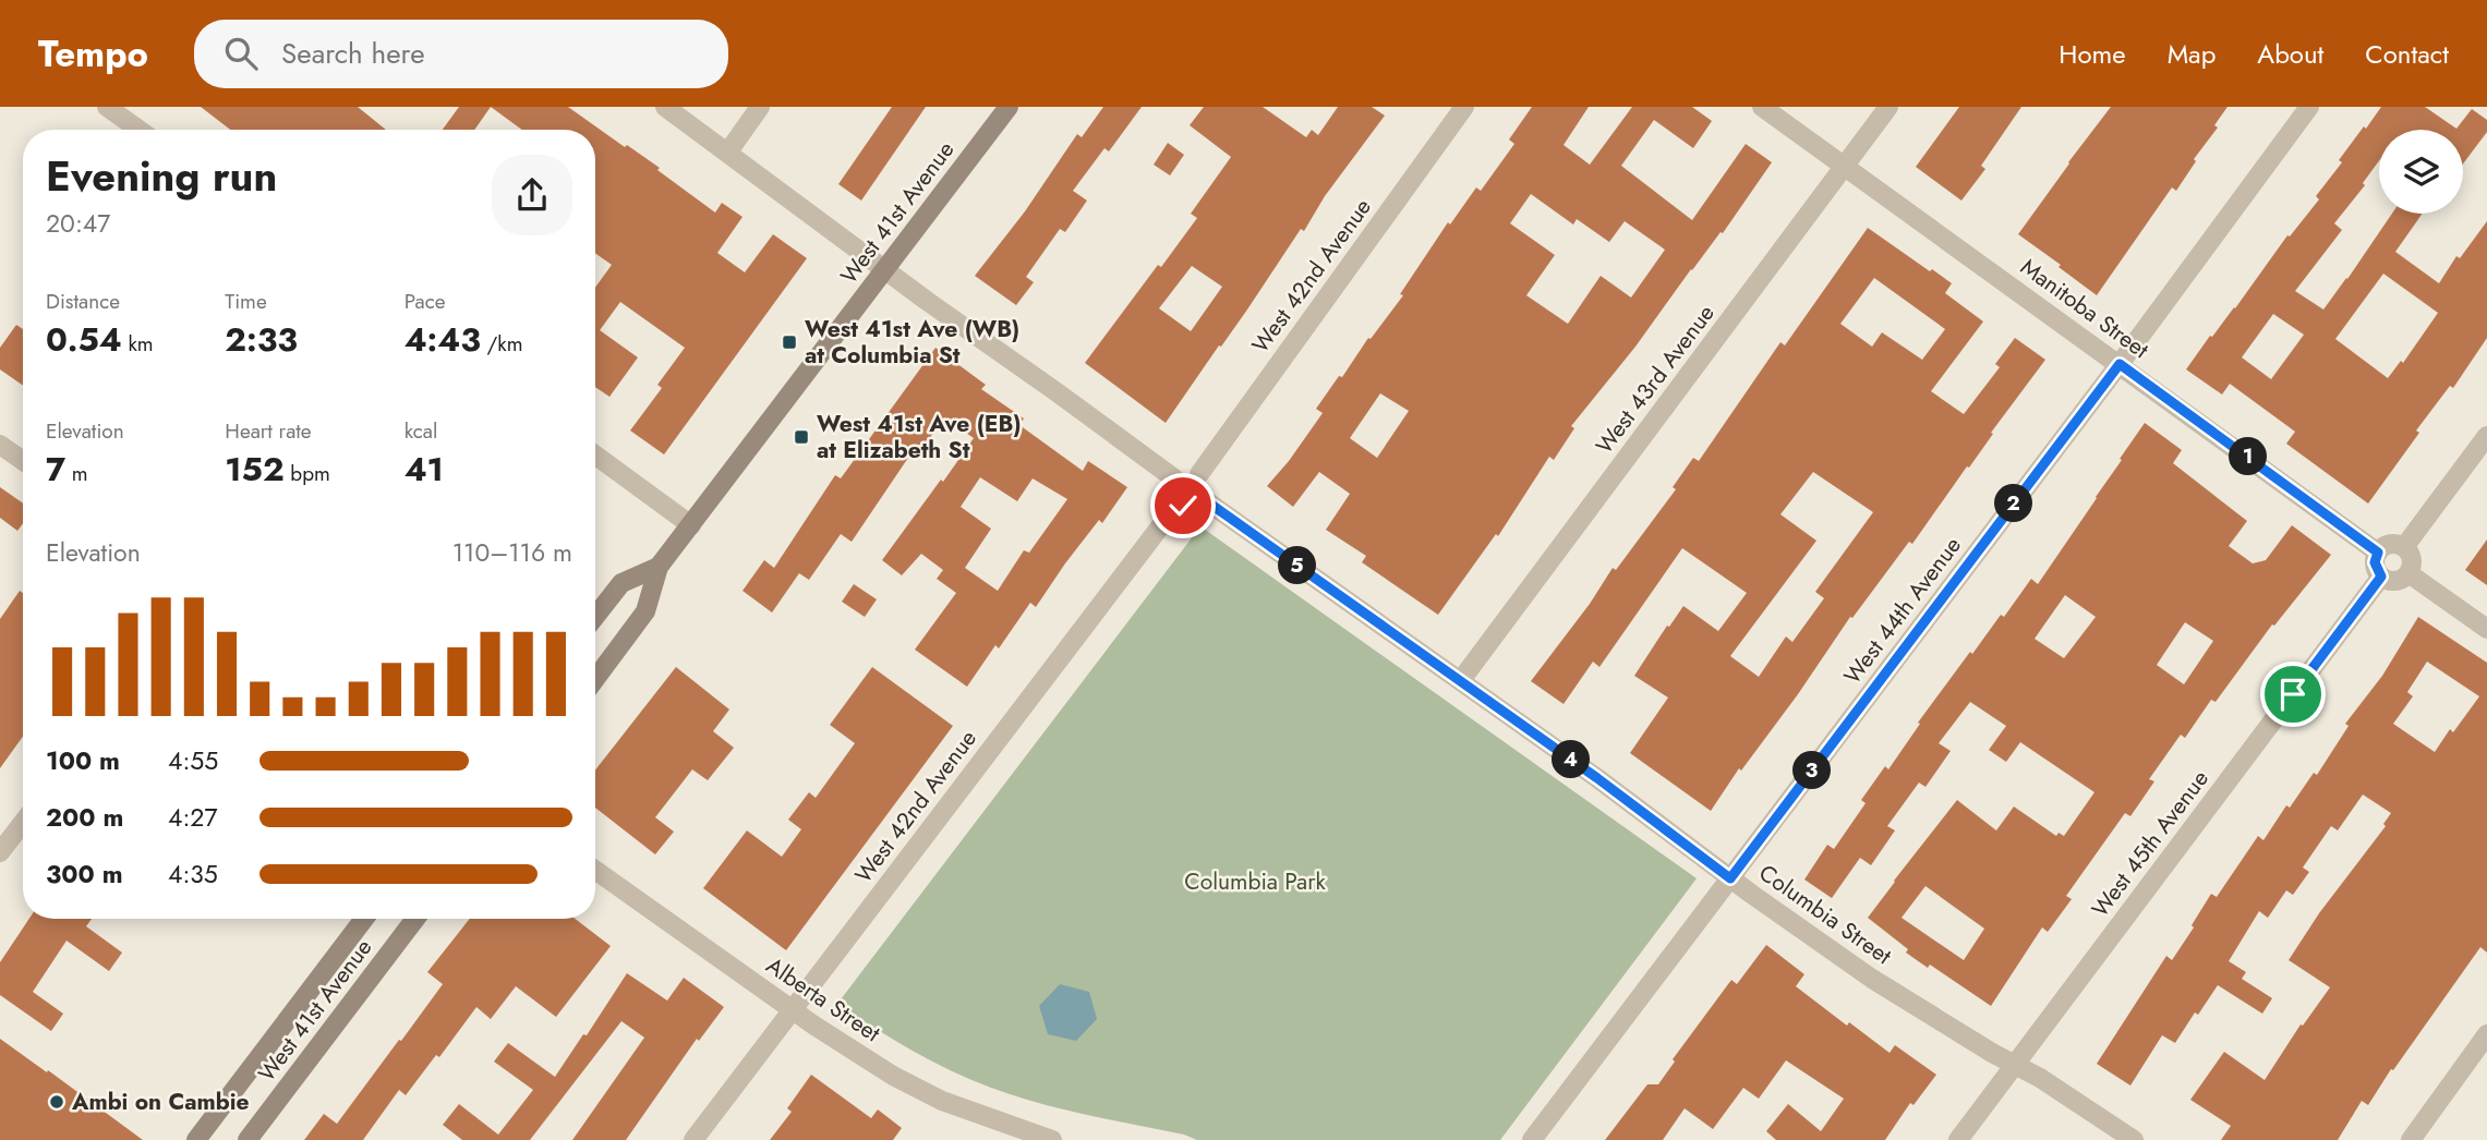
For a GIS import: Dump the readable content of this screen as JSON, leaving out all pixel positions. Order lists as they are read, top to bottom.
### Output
{
  "streets": {
    "main road": ["West 41st Avenue"],
    "street": [
      "West 42nd Avenue",
      "Manitoba Street",
      "West 43rd Avenue",
      "West 44th Avenue",
      "West 45th Avenue",
      "Columbia Street",
      "Alberta Street"
    ]
  },
  "crossings": [
    ["West 42nd Avenue", "Columbia Street"],
    ["West 42nd Avenue", "Alberta Street"],
    ["Manitoba Street", "West 43rd Avenue"],
    ["Manitoba Street", "West 44th Avenue"],
    ["Manitoba Street", "West 45th Avenue"],
    ["West 43rd Avenue", "Columbia Street"],
    ["West 44th Avenue", "Columbia Street"],
    ["West 45th Avenue", "Columbia Street"]
  ],
  "parks": ["Columbia Park"],
  "places": {
    "transit": ["West 41st Ave (WB) at Columbia St", "West 41st Ave (EB) at Elizabeth St"],
    "other": ["Ambi on Cambie"]
  },
  "page": {
    "header": "Tempo",
    "search": "Search here",
    "nav": [
      "Home",
      "Map",
      "About",
      "Contact"
    ],
    "heading": ["Evening run", "20:47"],
    "stats": [
      ["Distance", "0.54 km"],
      ["Time", "2:33"],
      ["Pace", "4:43 /km"],
      ["Elevation", "7 m"],
      ["Heart rate", "152 bpm"],
      ["kcal", "41"]
    ],
    "pins": [
      "1",
      "2",
      "5",
      "4",
      "3"
    ],
    "chart": ["Elevation", "110–116 m"],
    "list": [
      {
        "name": "100 m",
        "note": "4:55"
      },
      {
        "name": "200 m",
        "note": "4:27"
      },
      {
        "name": "300 m",
        "note": "4:35"
      }
    ]
  }
}
